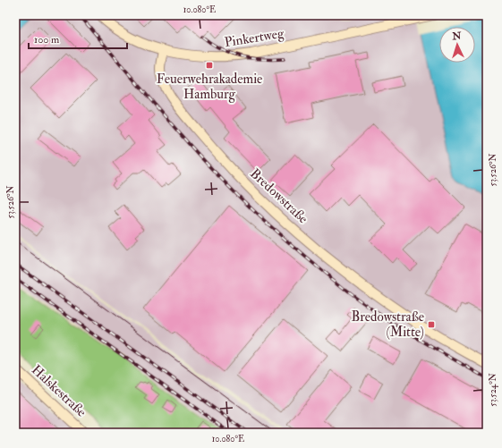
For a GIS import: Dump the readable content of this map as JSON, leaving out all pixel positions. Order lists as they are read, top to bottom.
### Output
{
  "streets": {
    "street": ["Pinkertweg", "Bredowstraße", "Halskestraße"]
  },
  "crossings": [
    ["Pinkertweg", "Bredowstraße"]
  ],
  "places": {
    "transit": ["Feuerwehrakademie Hamburg", "Bredowstraße (Mitte)"]
  },
  "scale_bar": "100 m",
  "north": "top",
  "coordinates": ["10.080°E", "53.526°N", "53.524°N"]
}
